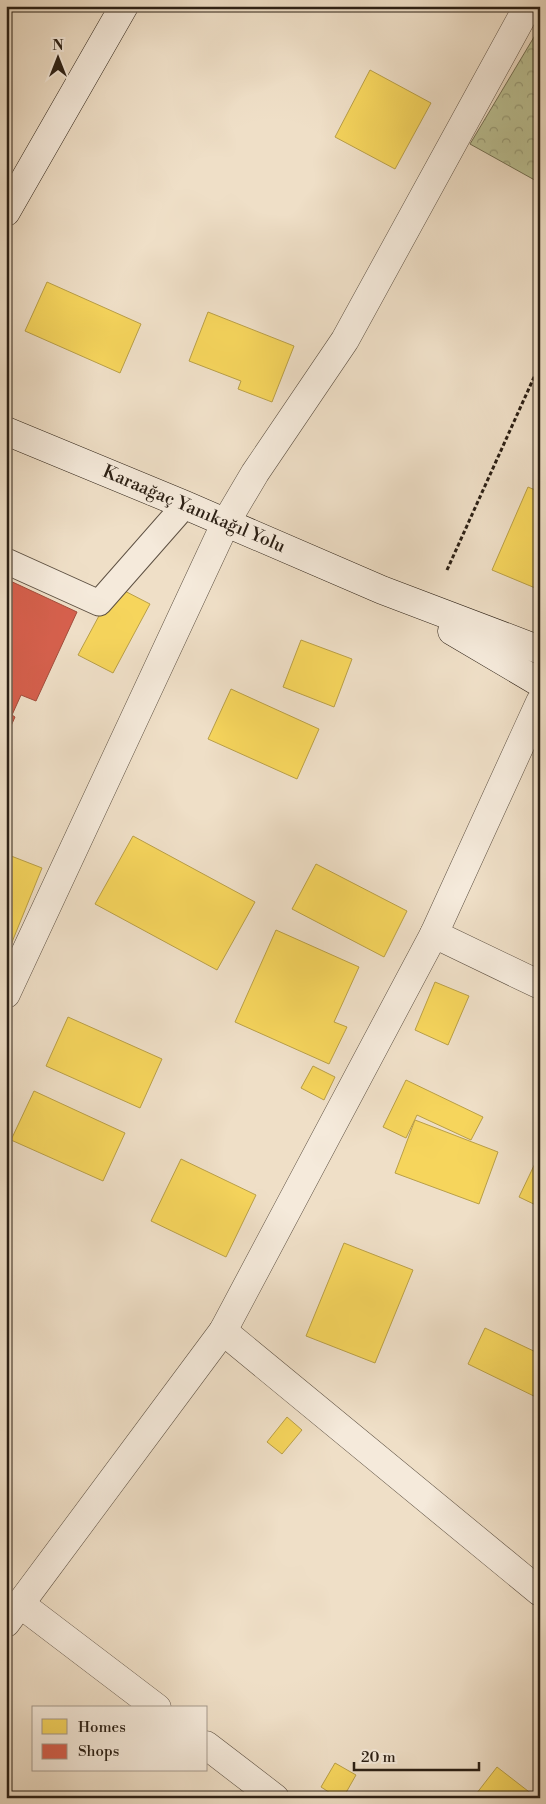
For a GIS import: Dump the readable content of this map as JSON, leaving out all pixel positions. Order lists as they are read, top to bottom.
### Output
{
  "streets": {
    "street": ["Karaağaç Yanıkağıl Yolu"]
  },
  "legend": ["Homes", "Shops"],
  "scale_bar": "20 m",
  "north": "top"
}
